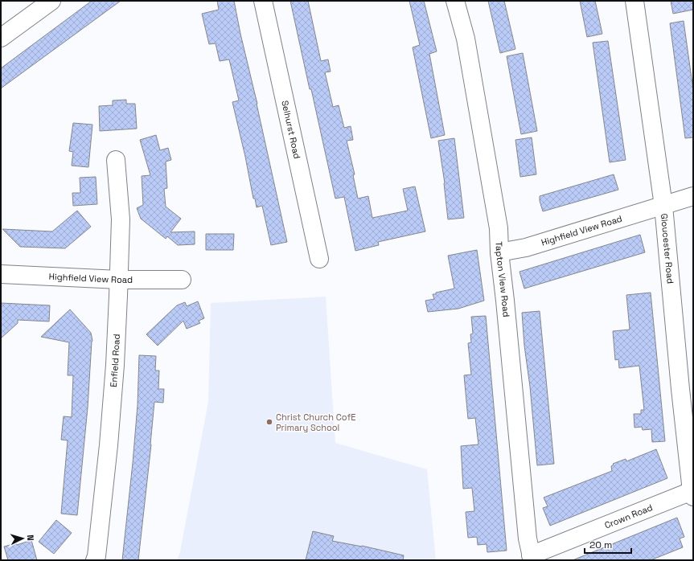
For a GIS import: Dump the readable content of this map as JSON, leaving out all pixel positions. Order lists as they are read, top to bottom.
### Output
{
  "streets": {
    "street": [
      "Selhurst Road",
      "Highfield View Road",
      "Gloucester Road",
      "Tapton View Road",
      "Enfield Road",
      "Crown Road"
    ]
  },
  "crossings": [
    ["Highfield View Road", "Gloucester Road"],
    ["Highfield View Road", "Tapton View Road"],
    ["Highfield View Road", "Enfield Road"],
    ["Gloucester Road", "Crown Road"],
    ["Tapton View Road", "Crown Road"]
  ],
  "places": ["Christ Church CofE Primary School"],
  "scale_bar": "20 m",
  "north": "right"
}
